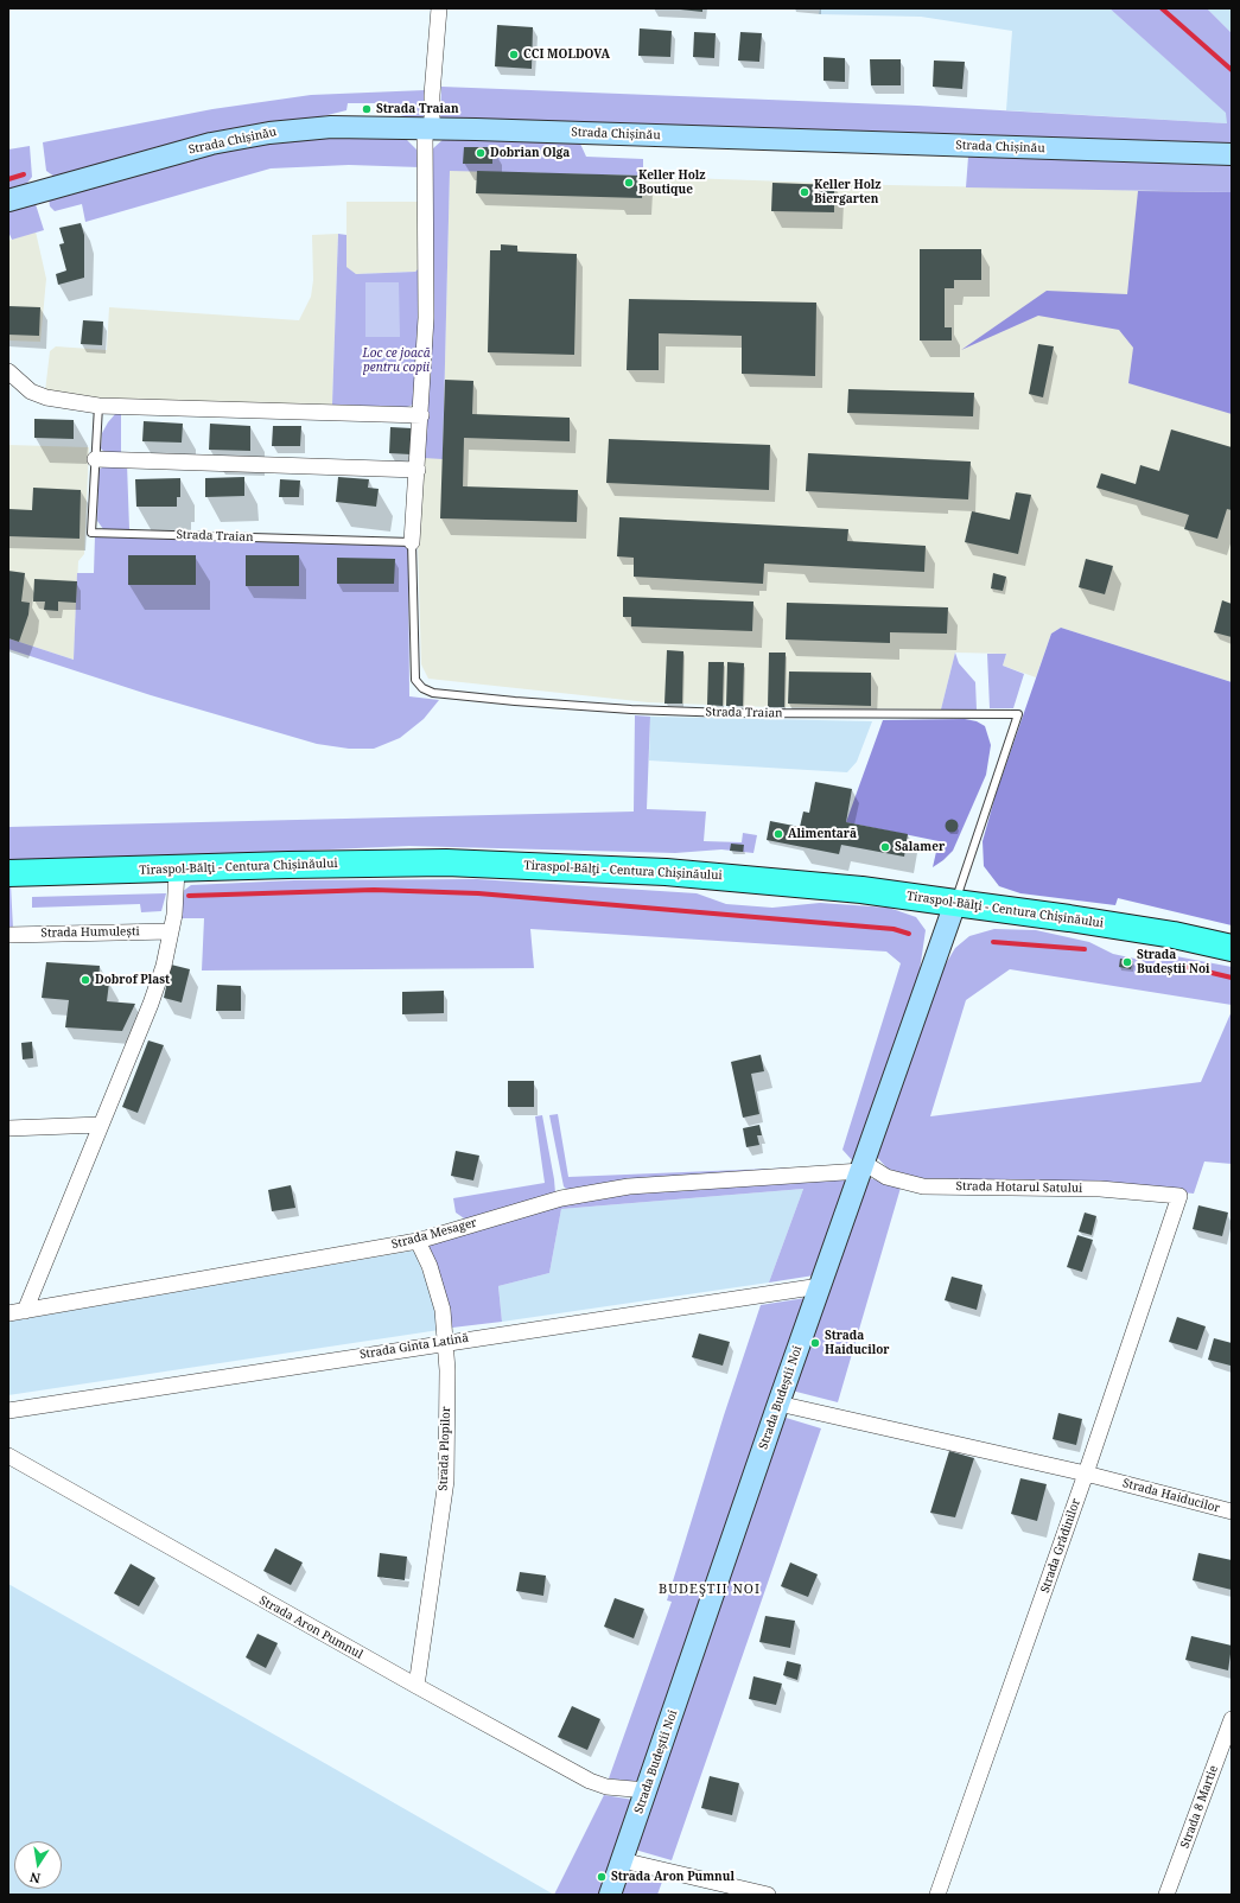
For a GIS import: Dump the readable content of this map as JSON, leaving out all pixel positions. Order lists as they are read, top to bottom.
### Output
{
  "streets": {
    "highway": ["Tiraspol-Bălţi - Centura Chișinăului"],
    "street": [
      "Strada Chișinău",
      "Strada Traian",
      "Strada Humulești",
      "Strada Hotarul Satului",
      "Strada Mesager",
      "Strada Ginta Latină",
      "Strada Budeștii Noi",
      "Strada Plopilor",
      "Strada Haiducilor",
      "Strada Grădinilor",
      "Strada Aron Pumnul",
      "Strada 8 Martie"
    ]
  },
  "crossings": [
    ["Strada Chișinău", "Strada Traian"],
    ["Strada Traian", "Tiraspol-Bălţi - Centura Chișinăului"],
    ["Strada Traian", "Strada Budeștii Noi"],
    ["Tiraspol-Bălţi - Centura Chișinăului", "Strada Budeștii Noi"],
    ["Strada Hotarul Satului", "Strada Mesager"],
    ["Strada Hotarul Satului", "Strada Budeștii Noi"],
    ["Strada Hotarul Satului", "Strada Grădinilor"],
    ["Strada Mesager", "Strada Budeștii Noi"],
    ["Strada Mesager", "Strada Plopilor"],
    ["Strada Ginta Latină", "Strada Budeștii Noi"],
    ["Strada Ginta Latină", "Strada Plopilor"],
    ["Strada Budeștii Noi", "Strada Haiducilor"],
    ["Strada Budeștii Noi", "Strada Aron Pumnul"],
    ["Strada Plopilor", "Strada Aron Pumnul"],
    ["Strada Haiducilor", "Strada Grădinilor"]
  ],
  "districts": ["BUDEŞTII NOI"],
  "parks": ["Loc ce joacă pentru copii"],
  "places": [
    "CCI MOLDOVA",
    "Strada Traian",
    "Dobrian Olga",
    "Keller Holz Boutique",
    "Keller Holz Biergarten",
    "Alimentară",
    "Salamer",
    "Strada Budeștii Noi",
    "Dobrof Plast",
    "Strada Haiducilor",
    "Strada Aron Pumnul"
  ],
  "north": "bottom"
}
